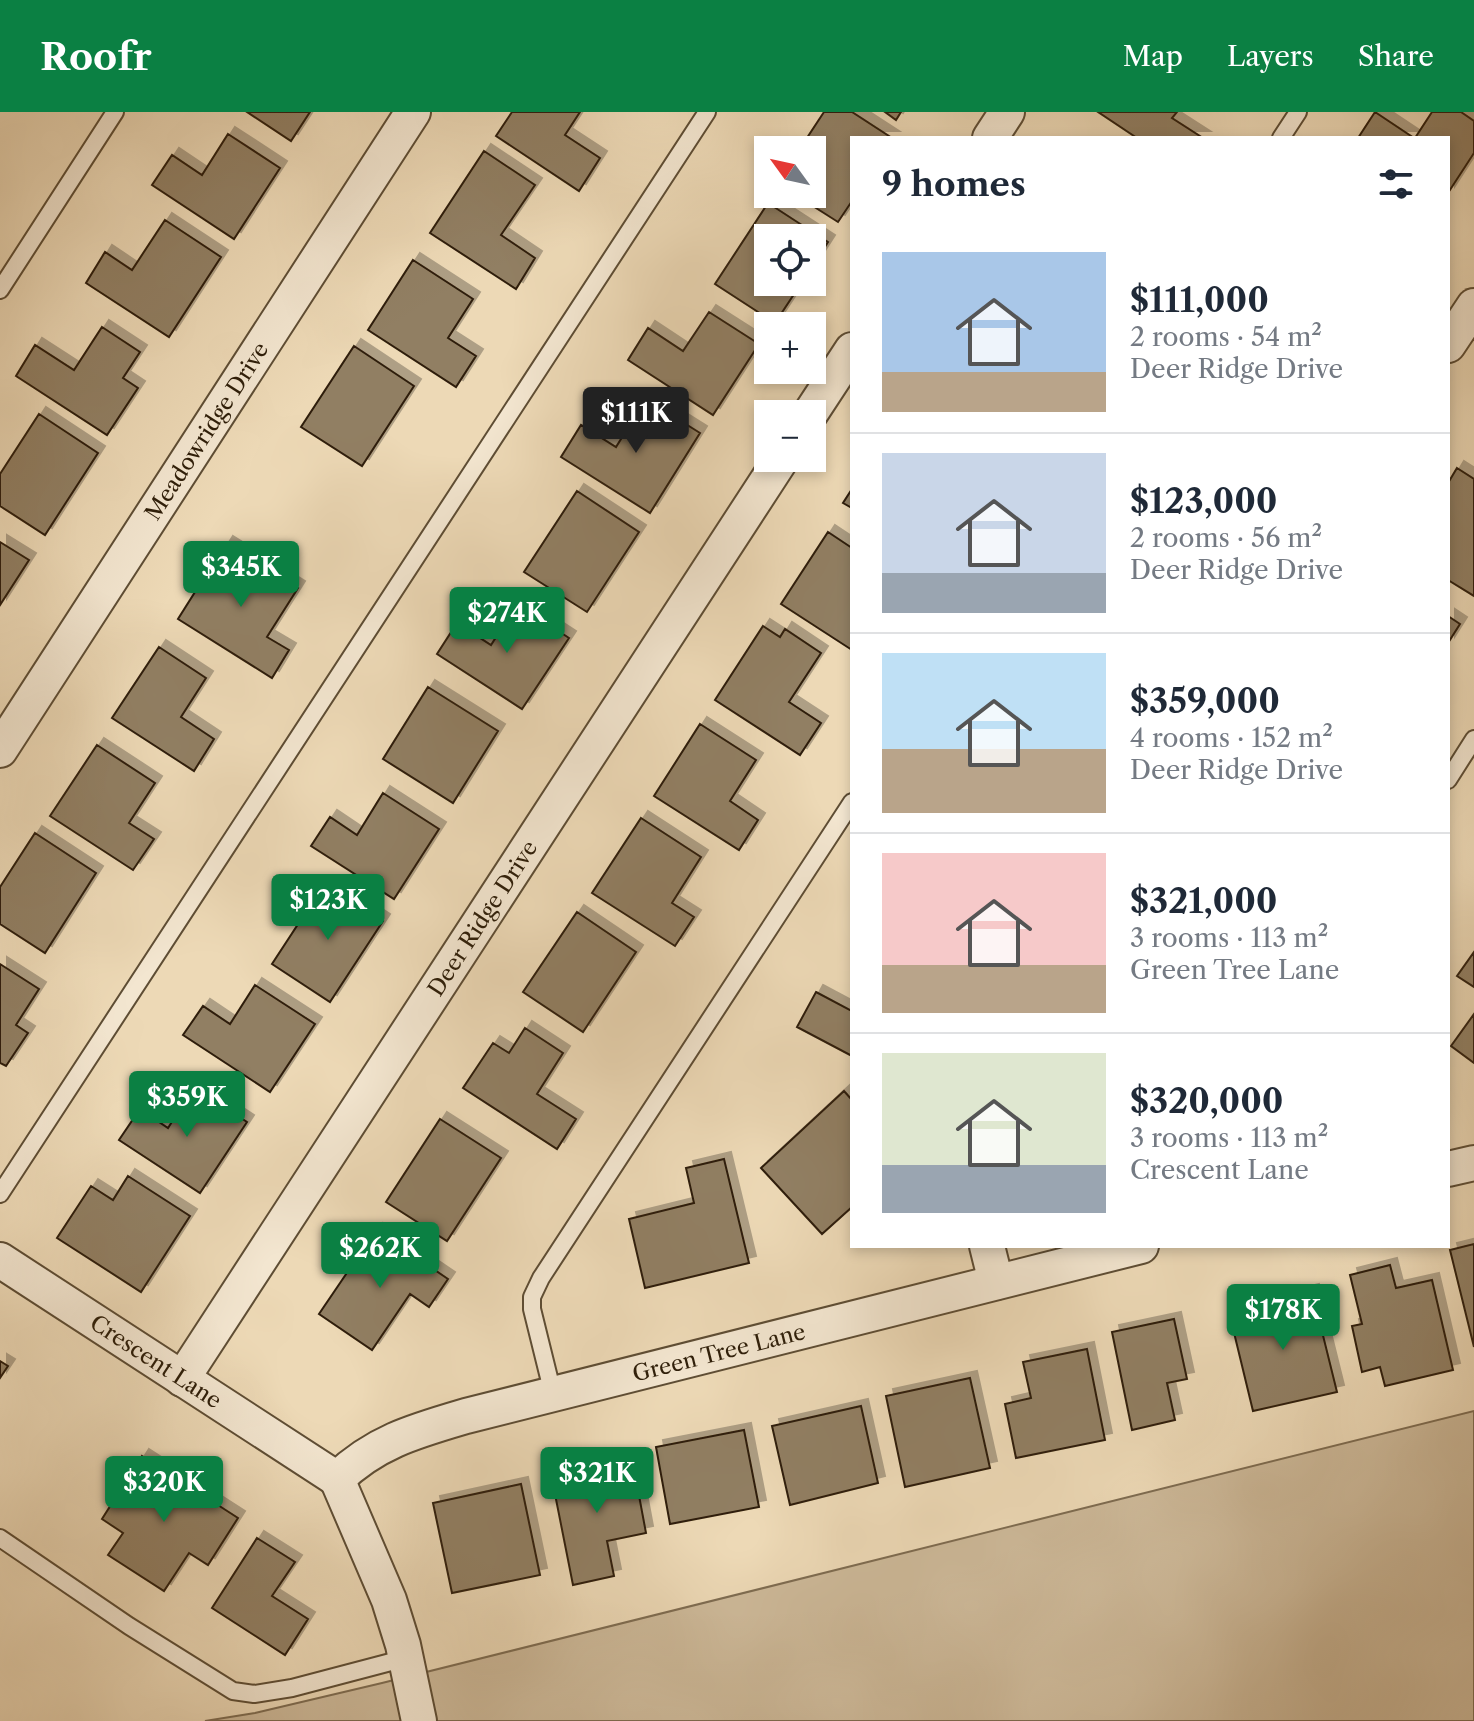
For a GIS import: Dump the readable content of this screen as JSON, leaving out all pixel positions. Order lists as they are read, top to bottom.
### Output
{
  "streets": {
    "street": [
      "Meadowridge Drive",
      "Deer Ridge Drive",
      "Green Tree Lane",
      "Crescent Lane"
    ]
  },
  "crossings": [
    ["Deer Ridge Drive", "Crescent Lane"],
    ["Green Tree Lane", "Crescent Lane"]
  ],
  "north": "top left",
  "page": {
    "header": "Roofr",
    "nav": ["Map", "Layers", "Share"],
    "map_buttons": ["+", "−"],
    "heading": "9 homes",
    "list": [
      {
        "name": "$111,000",
        "note": "2 rooms · 54 m² · Deer Ridge Drive"
      },
      {
        "name": "$123,000",
        "note": "2 rooms · 56 m² · Deer Ridge Drive"
      },
      {
        "name": "$359,000",
        "note": "4 rooms · 152 m² · Deer Ridge Drive"
      },
      {
        "name": "$321,000",
        "note": "3 rooms · 113 m² · Green Tree Lane"
      },
      {
        "name": "$320,000",
        "note": "3 rooms · 113 m² · Crescent Lane"
      }
    ],
    "price": [
      "$111K",
      "$345K",
      "$274K",
      "$123K",
      "$359K",
      "$262K",
      "$178K",
      "$321K",
      "$320K"
    ]
  }
}
